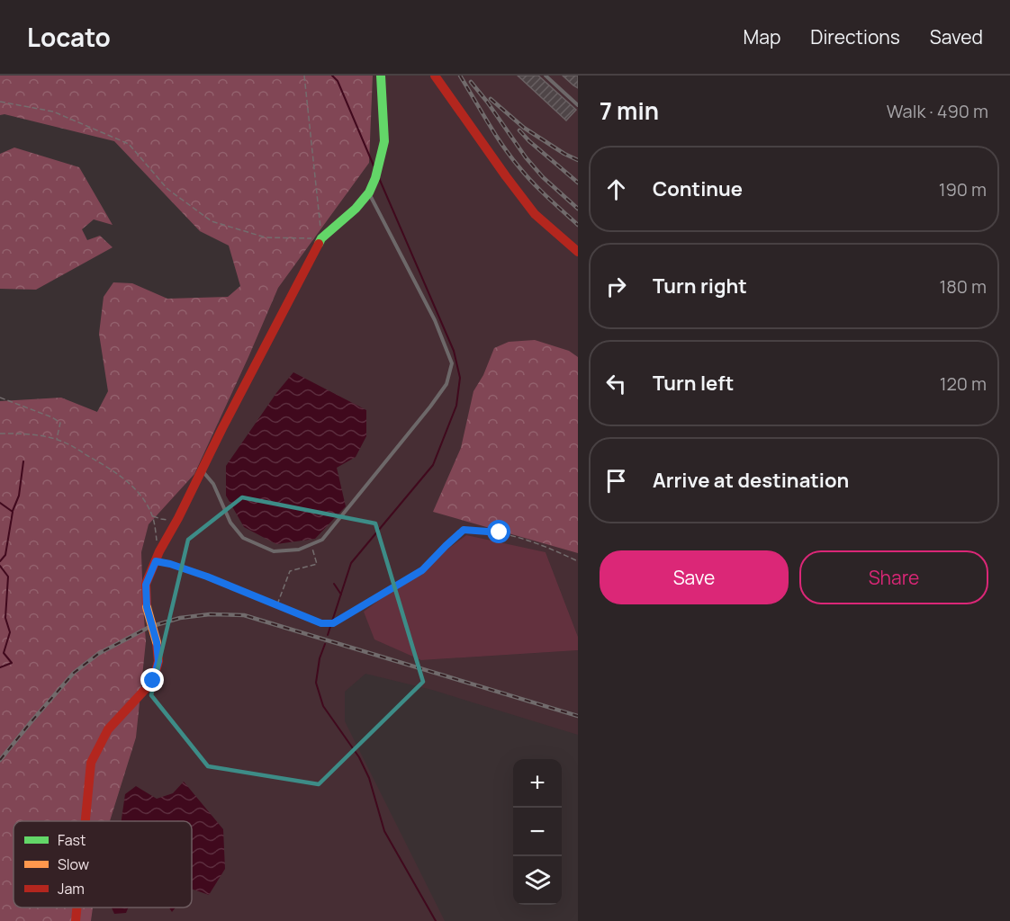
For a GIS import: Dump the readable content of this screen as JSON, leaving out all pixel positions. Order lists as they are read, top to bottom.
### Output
{
  "legend": ["Fast", "Slow", "Jam"],
  "page": {
    "header": "Locato",
    "nav": ["Map", "Directions", "Saved"],
    "heading": ["7 min", "Walk · 490 m"],
    "list": [
      ["Continue", "190 m"],
      ["Turn right", "180 m"],
      ["Turn left", "120 m"],
      "Arrive at destination"
    ],
    "buttons": ["Save", "Share"],
    "map_buttons": ["+", "−"]
  }
}
